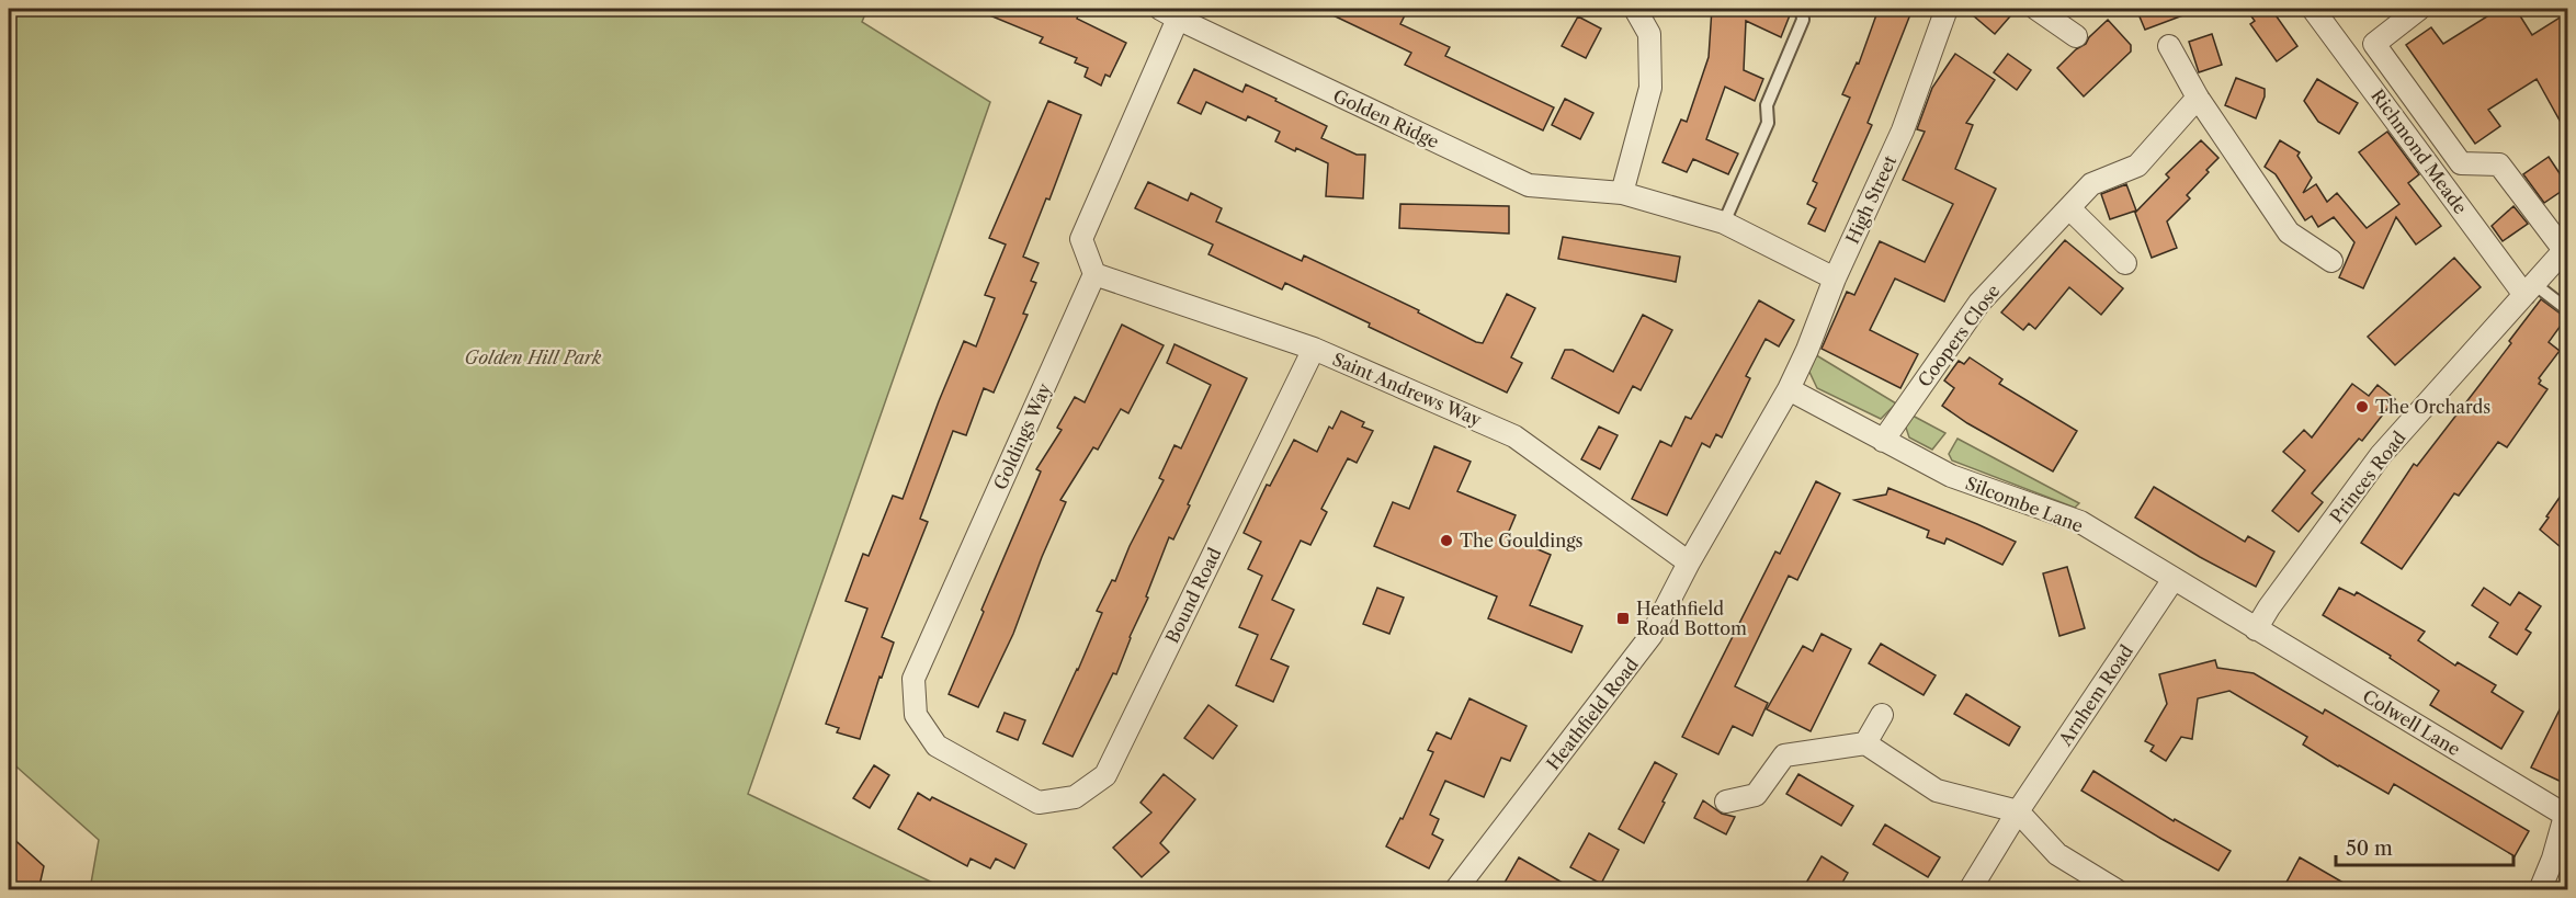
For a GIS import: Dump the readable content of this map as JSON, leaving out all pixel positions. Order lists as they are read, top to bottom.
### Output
{
  "streets": {
    "street": [
      "Golden Ridge",
      "Richmond Meade",
      "High Street",
      "Coopers Close",
      "Saint Andrews Way",
      "Goldings Way",
      "Princes Road",
      "Silcombe Lane",
      "Bound Road",
      "Arnhem Road",
      "Heathfield Road",
      "Colwell Lane"
    ]
  },
  "crossings": [
    ["Golden Ridge", "High Street"],
    ["Richmond Meade", "Princes Road"],
    ["High Street", "Silcombe Lane"],
    ["High Street", "Heathfield Road"],
    ["Coopers Close", "Silcombe Lane"],
    ["Saint Andrews Way", "Goldings Way"],
    ["Saint Andrews Way", "Bound Road"],
    ["Saint Andrews Way", "Heathfield Road"],
    ["Goldings Way", "Bound Road"],
    ["Princes Road", "Silcombe Lane"],
    ["Princes Road", "Colwell Lane"],
    ["Silcombe Lane", "Arnhem Road"],
    ["Silcombe Lane", "Heathfield Road"],
    ["Silcombe Lane", "Colwell Lane"]
  ],
  "parks": ["Golden Hill Park"],
  "places": {
    "other": ["The Orchards", "The Gouldings"],
    "transit": ["Heathfield Road Bottom"]
  },
  "scale_bar": "50 m"
}
